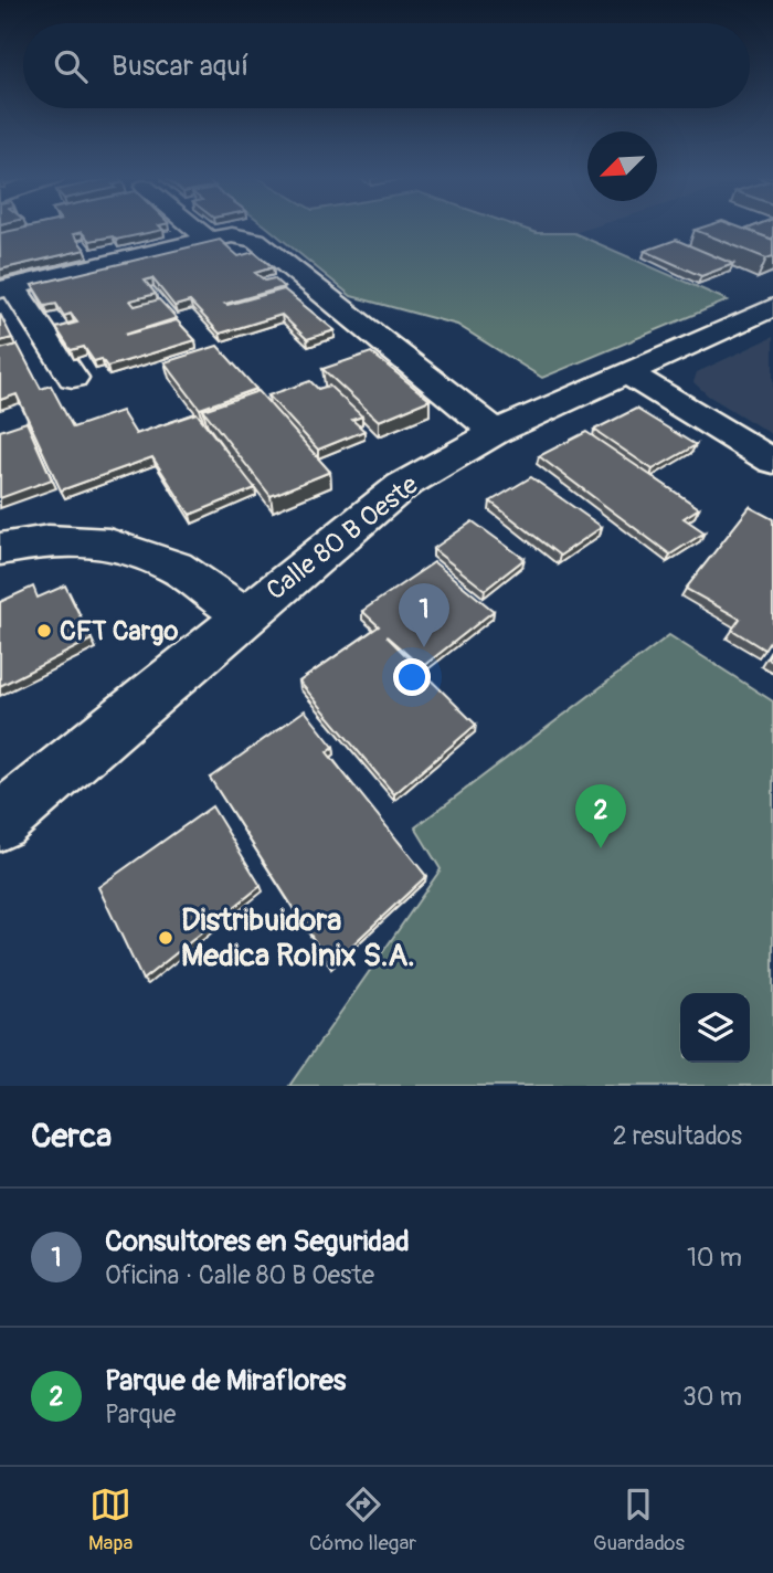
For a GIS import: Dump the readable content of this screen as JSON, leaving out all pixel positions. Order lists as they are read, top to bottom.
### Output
{
  "streets": {
    "street": ["Calle 80 B Oeste"]
  },
  "places": ["CFT Cargo", "Distribuidora Medica Rolnix S.A."],
  "north": "bottom left",
  "page": {
    "search": "Buscar aquí",
    "pins": ["1", "2"],
    "heading": ["Cerca", "2 resultados"],
    "list": [
      {
        "mark": "1",
        "name": "Consultores en Seguridad",
        "note": "Oficina · Calle 80 B Oeste",
        "value": "10 m"
      },
      {
        "mark": "2",
        "name": "Parque de Miraflores",
        "note": "Parque",
        "value": "30 m"
      }
    ],
    "nav": ["Mapa", "Cómo llegar", "Guardados"]
  }
}
